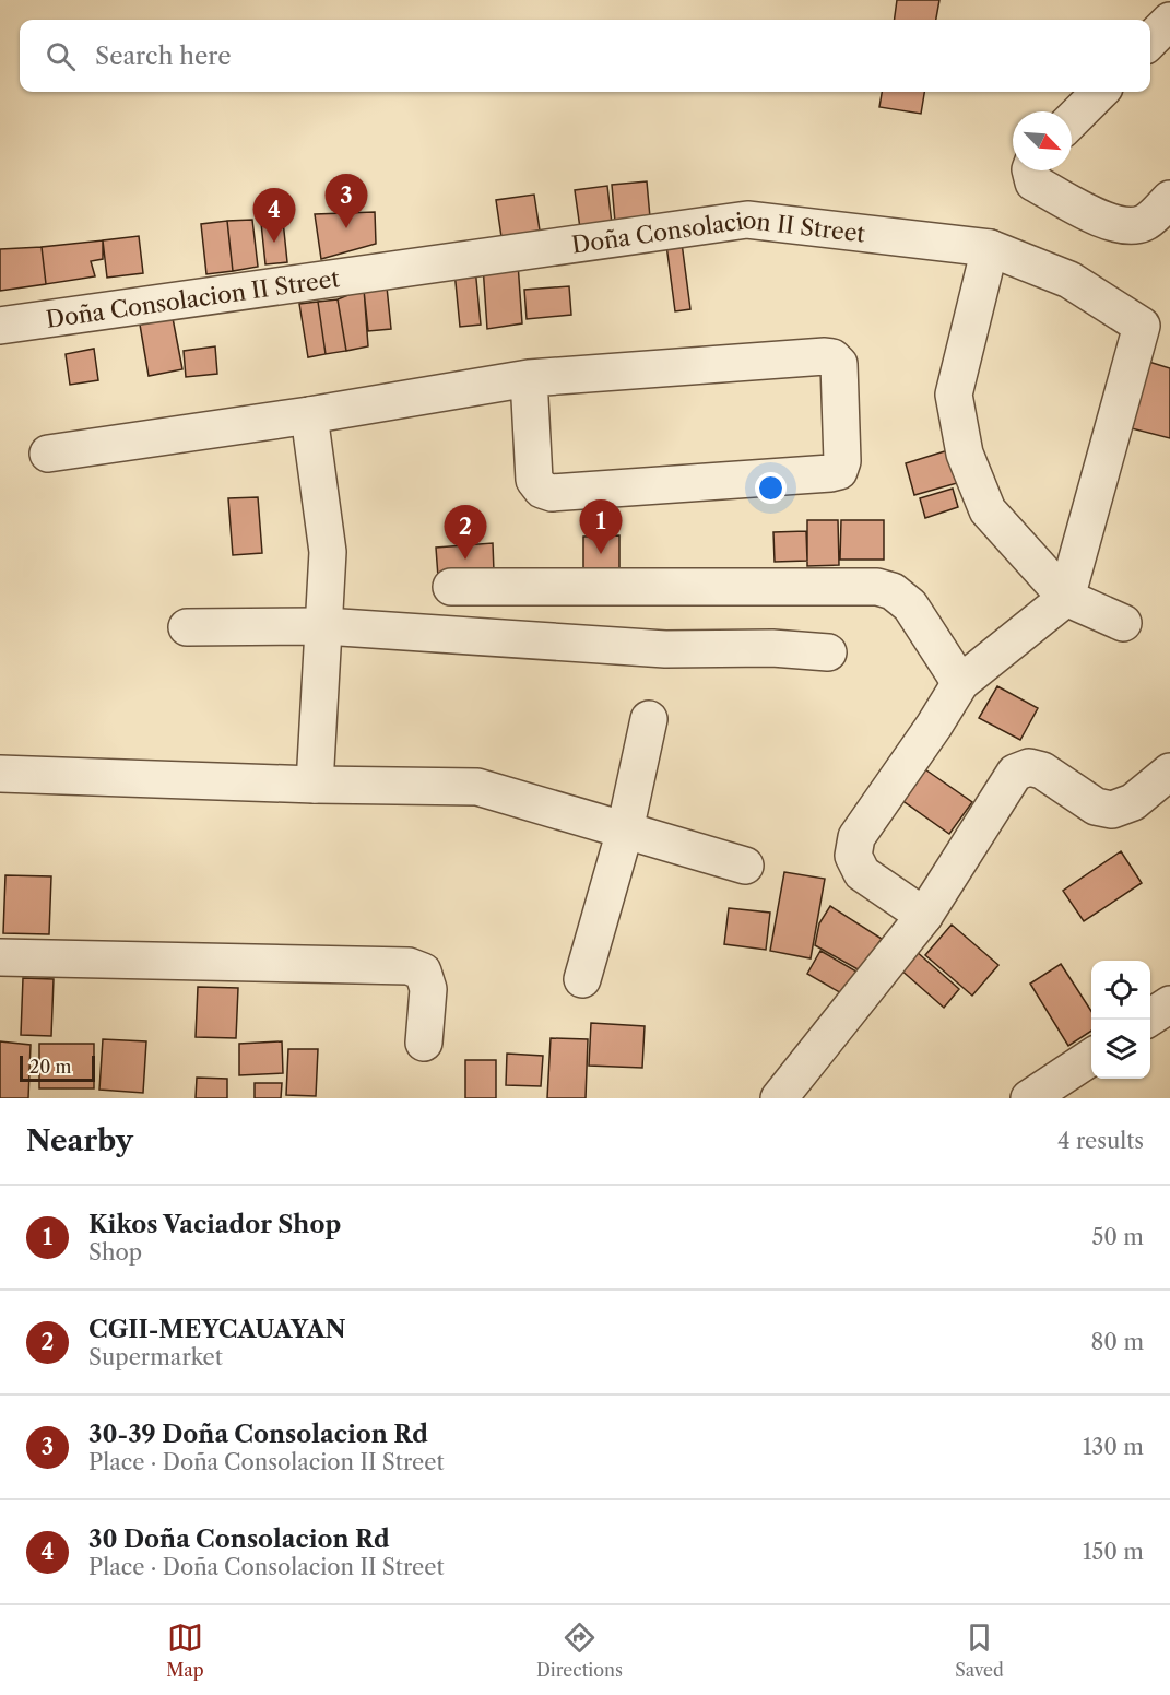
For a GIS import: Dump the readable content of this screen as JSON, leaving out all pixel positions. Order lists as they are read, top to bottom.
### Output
{
  "streets": {
    "street": ["Doña Consolacion II Street"]
  },
  "scale_bar": "20 m",
  "north": "bottom right",
  "page": {
    "search": "Search here",
    "pins": [
      "3",
      "4",
      "1",
      "2"
    ],
    "scale": "20 m",
    "heading": ["Nearby", "4 results"],
    "list": [
      {
        "mark": "1",
        "name": "Kikos Vaciador Shop",
        "note": "Shop",
        "value": "50 m"
      },
      {
        "mark": "2",
        "name": "CGII-MEYCAUAYAN",
        "note": "Supermarket",
        "value": "80 m"
      },
      {
        "mark": "3",
        "name": "30-39 Doña Consolacion Rd",
        "note": "Place · Doña Consolacion II Street",
        "value": "130 m"
      },
      {
        "mark": "4",
        "name": "30 Doña Consolacion Rd",
        "note": "Place · Doña Consolacion II Street",
        "value": "150 m"
      }
    ],
    "nav": ["Map", "Directions", "Saved"]
  }
}
